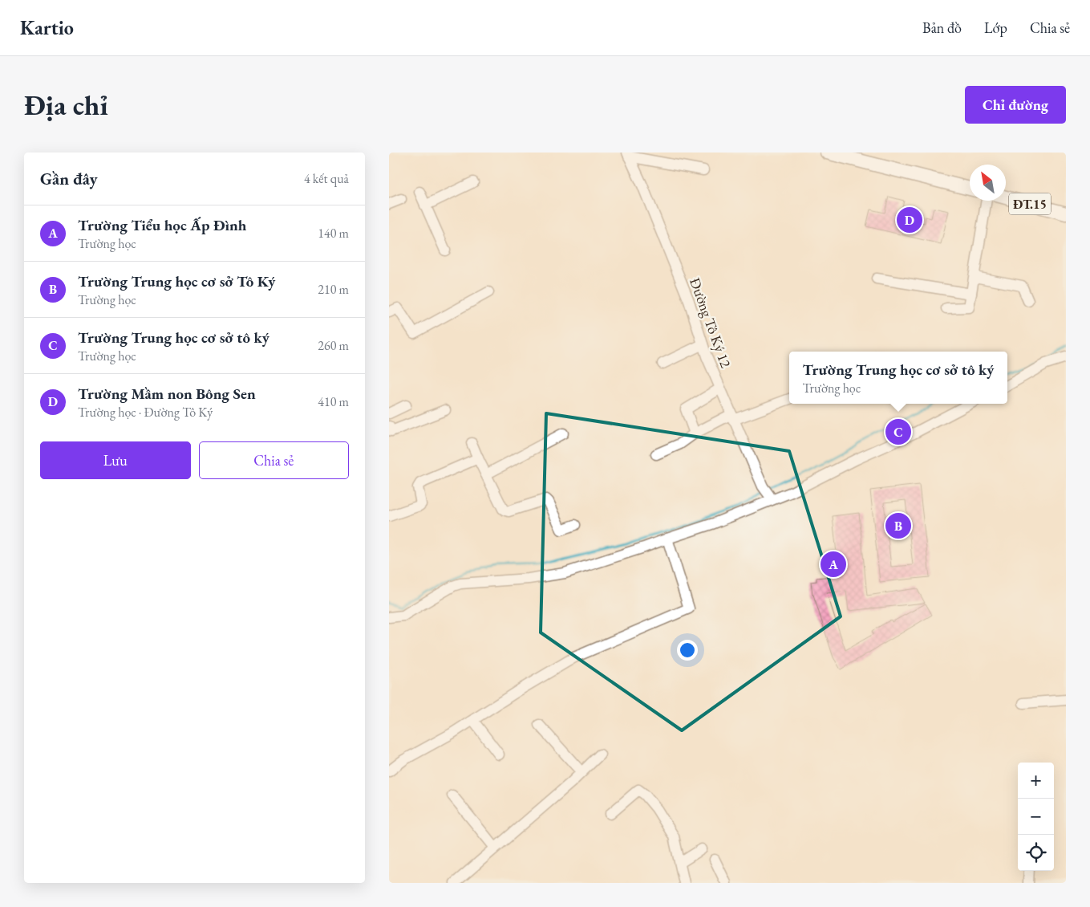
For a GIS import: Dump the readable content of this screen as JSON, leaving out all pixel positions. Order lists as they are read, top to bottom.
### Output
{
  "streets": {
    "main road": ["ĐT.15"],
    "street": ["Đường Tô Ký 12"]
  },
  "north": "top left",
  "page": {
    "header": "Kartio",
    "nav": ["Bản đồ", "Lớp", "Chia sẻ"],
    "buttons": [
      "Chỉ đường",
      ["Lưu", "Chia sẻ"]
    ],
    "title": "Địa chỉ",
    "heading": ["Gần đây", "4 kết quả"],
    "list": [
      {
        "mark": "A",
        "name": "Trường Tiểu học Ấp Đình",
        "note": "Trường học",
        "value": "140 m"
      },
      {
        "mark": "B",
        "name": "Trường Trung học cơ sở Tô Ký",
        "note": "Trường học",
        "value": "210 m"
      },
      {
        "mark": "C",
        "name": "Trường Trung học cơ sở tô ký",
        "note": "Trường học",
        "value": "260 m"
      },
      {
        "mark": "D",
        "name": "Trường Mầm non Bông Sen",
        "note": "Trường học · Đường Tô Ký",
        "value": "410 m"
      }
    ],
    "pins": [
      "D",
      "C",
      "B",
      "A"
    ],
    "popup": ["Trường Trung học cơ sở tô ký", "Trường học"],
    "map_buttons": ["+", "−"]
  }
}
